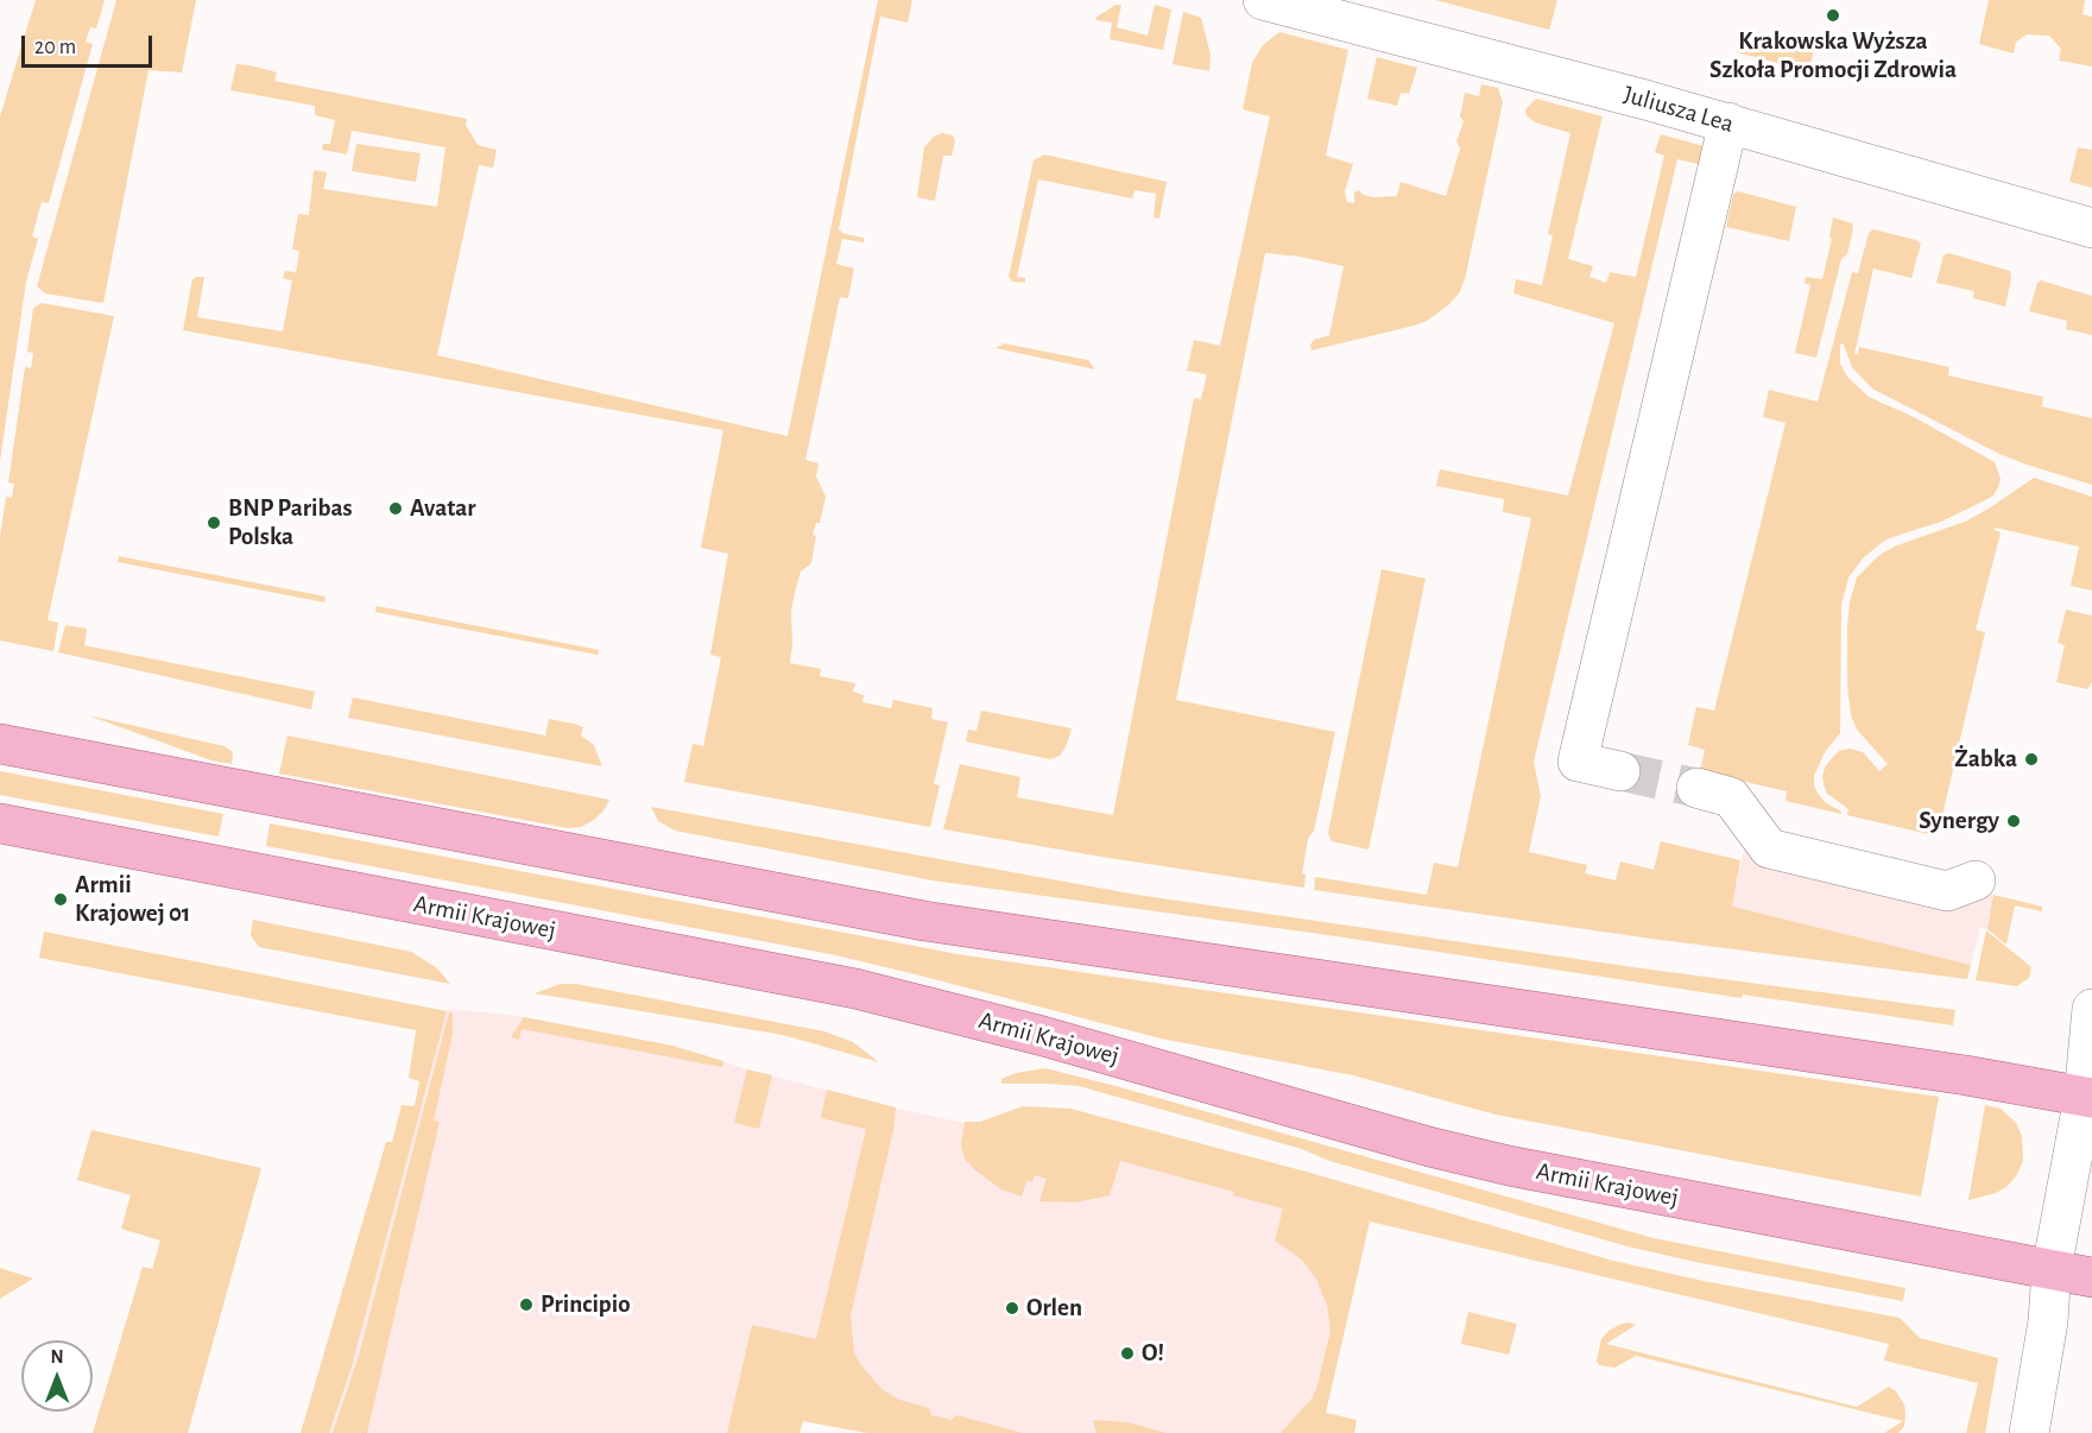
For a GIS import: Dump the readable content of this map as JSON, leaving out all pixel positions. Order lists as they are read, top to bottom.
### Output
{
  "streets": {
    "main road": ["Armii Krajowej"],
    "street": ["Juliusza Lea"]
  },
  "places": [
    "Krakowska Wyższa Szkoła Promocji Zdrowia",
    "Avatar",
    "BNP Paribas Polska",
    "Żabka",
    "Synergy",
    "Armii Krajowej 01",
    "Principio",
    "Orlen",
    "O!"
  ],
  "scale_bar": "20 m",
  "north": "top"
}
